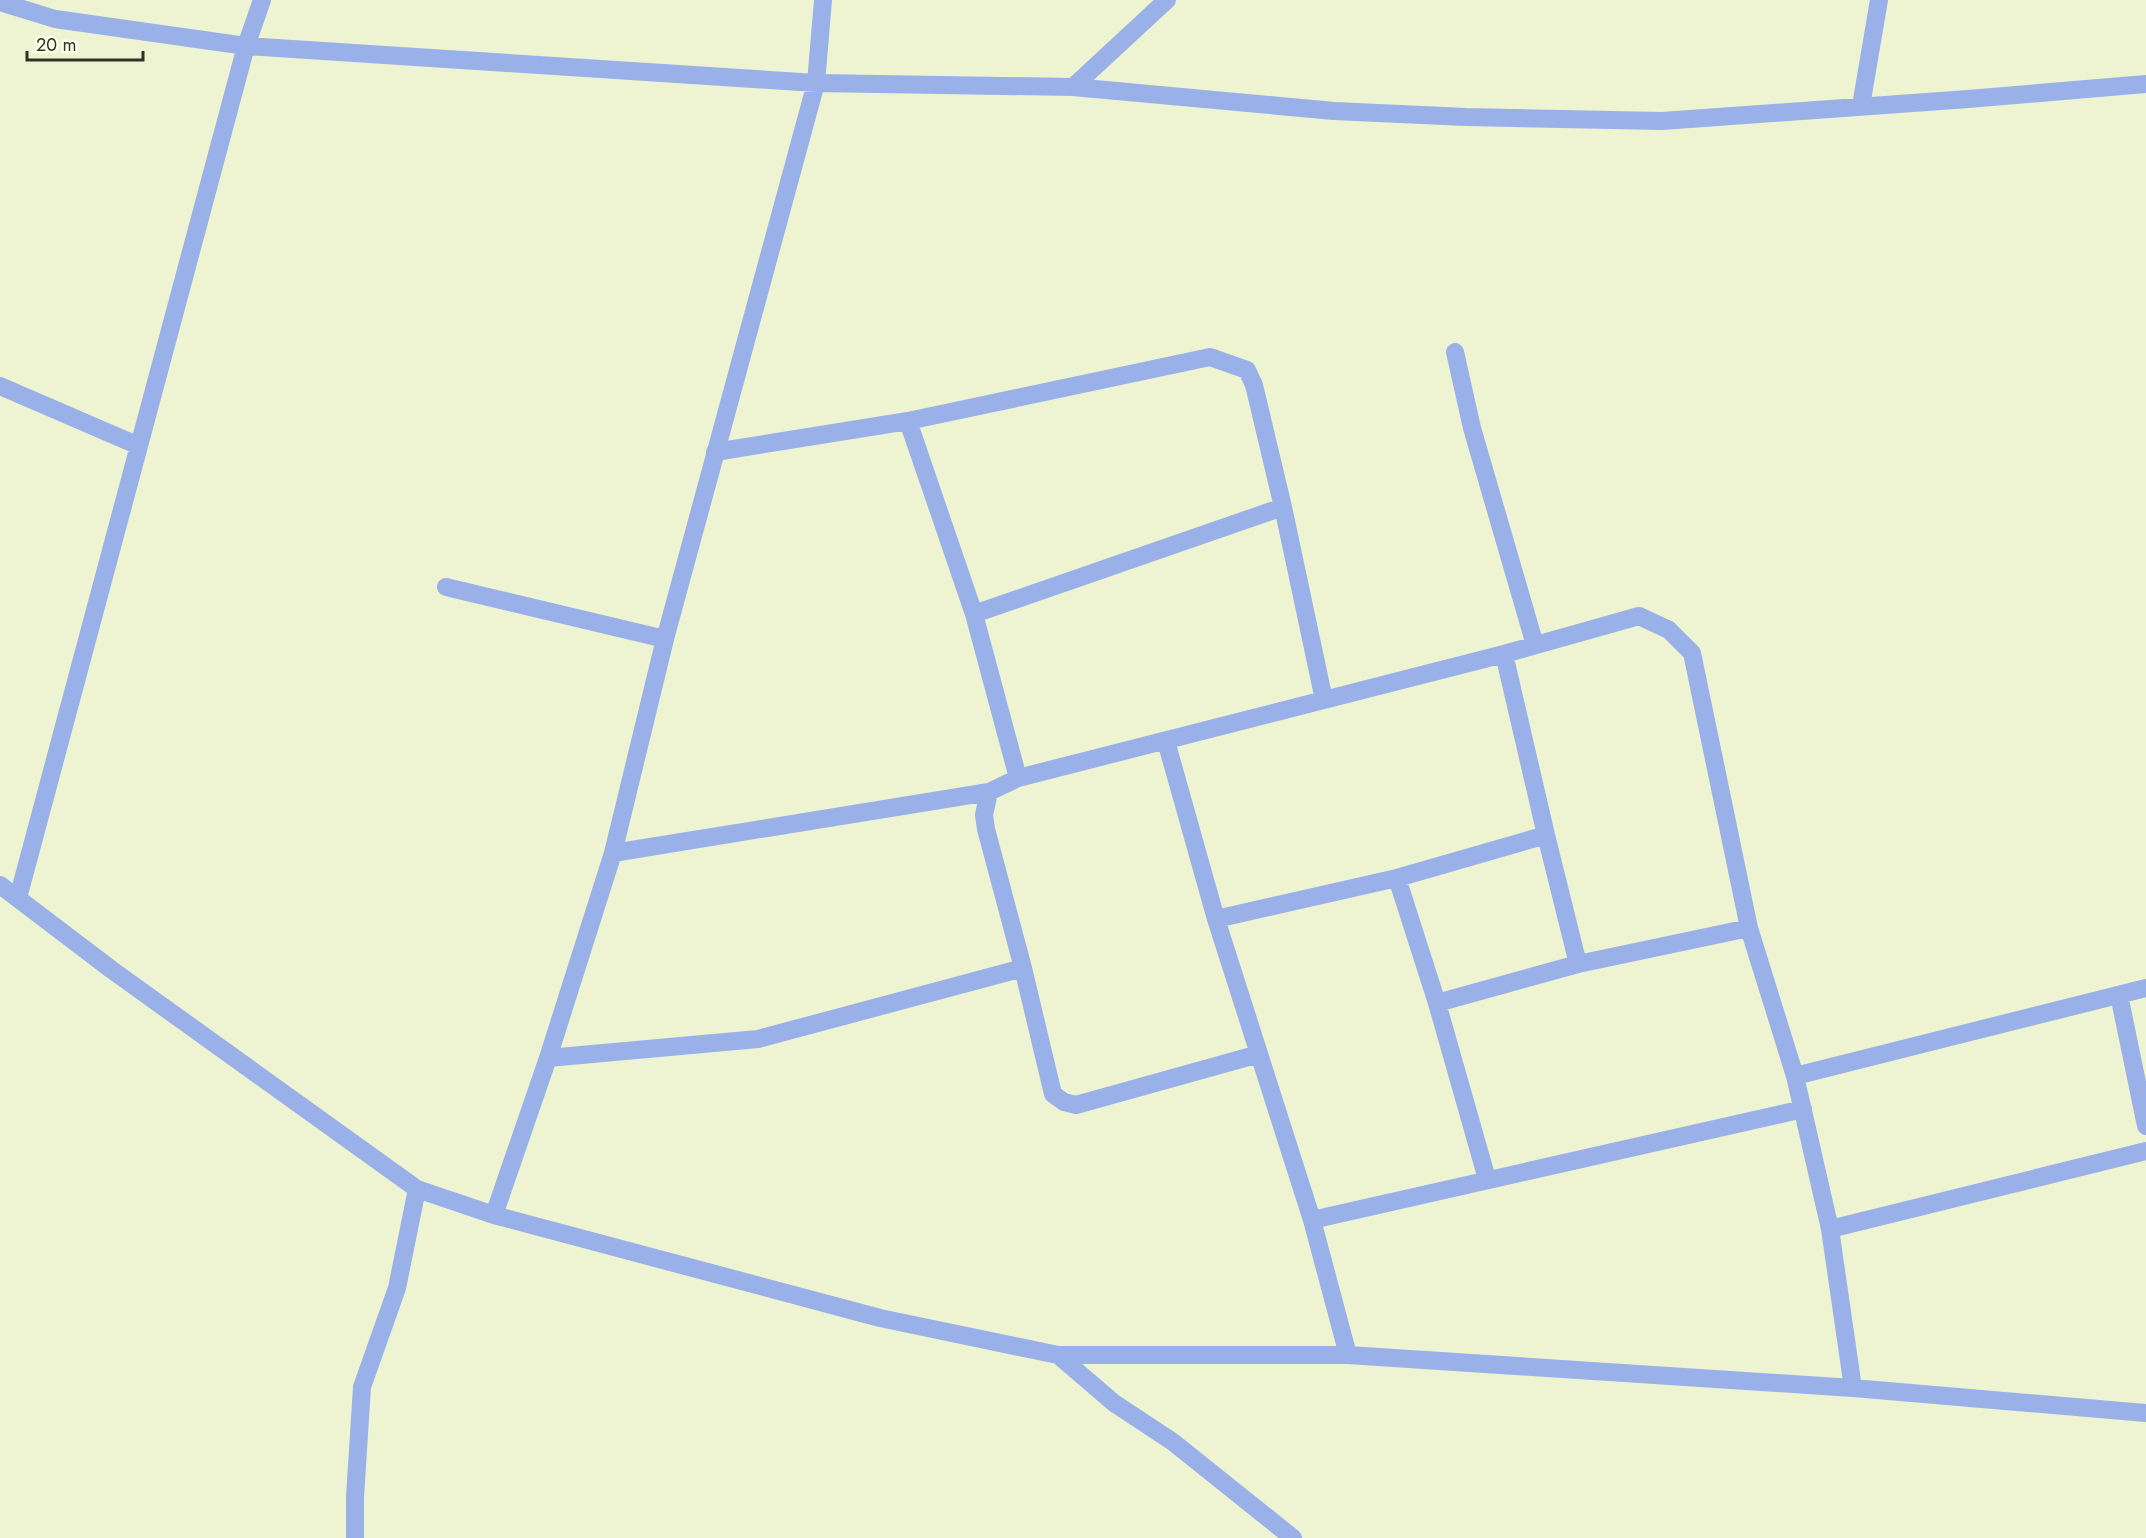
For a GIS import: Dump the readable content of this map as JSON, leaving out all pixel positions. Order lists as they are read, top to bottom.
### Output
{
  "scale_bar": "20 m"
}
